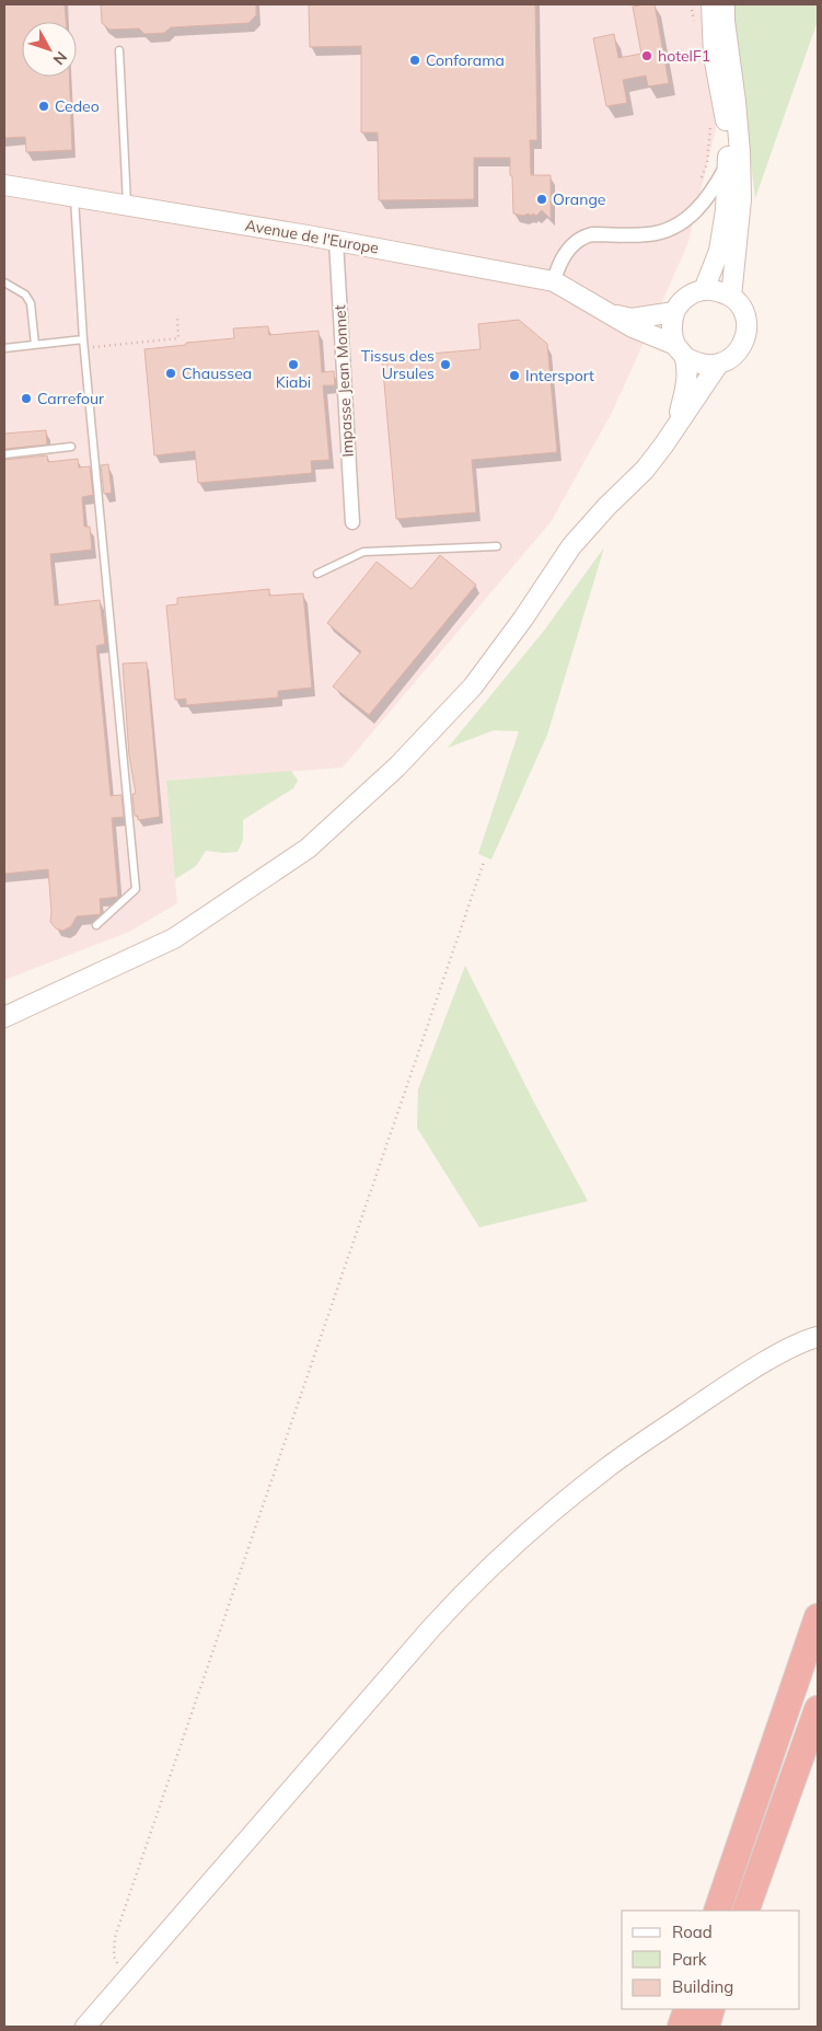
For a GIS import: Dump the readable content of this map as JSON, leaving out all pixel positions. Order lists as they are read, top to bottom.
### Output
{
  "streets": {
    "main road": ["Avenue de l'Europe"],
    "street": ["Impasse Jean Monnet"]
  },
  "crossings": [
    ["Avenue de l'Europe", "Impasse Jean Monnet"]
  ],
  "places": [
    "hotelF1",
    "Conforama",
    "Cedeo",
    "Orange",
    "Kiabi",
    "Tissus des Ursules",
    "Chaussea",
    "Intersport",
    "Carrefour"
  ],
  "legend": ["Road", "Park", "Building"],
  "north": "bottom right"
}
